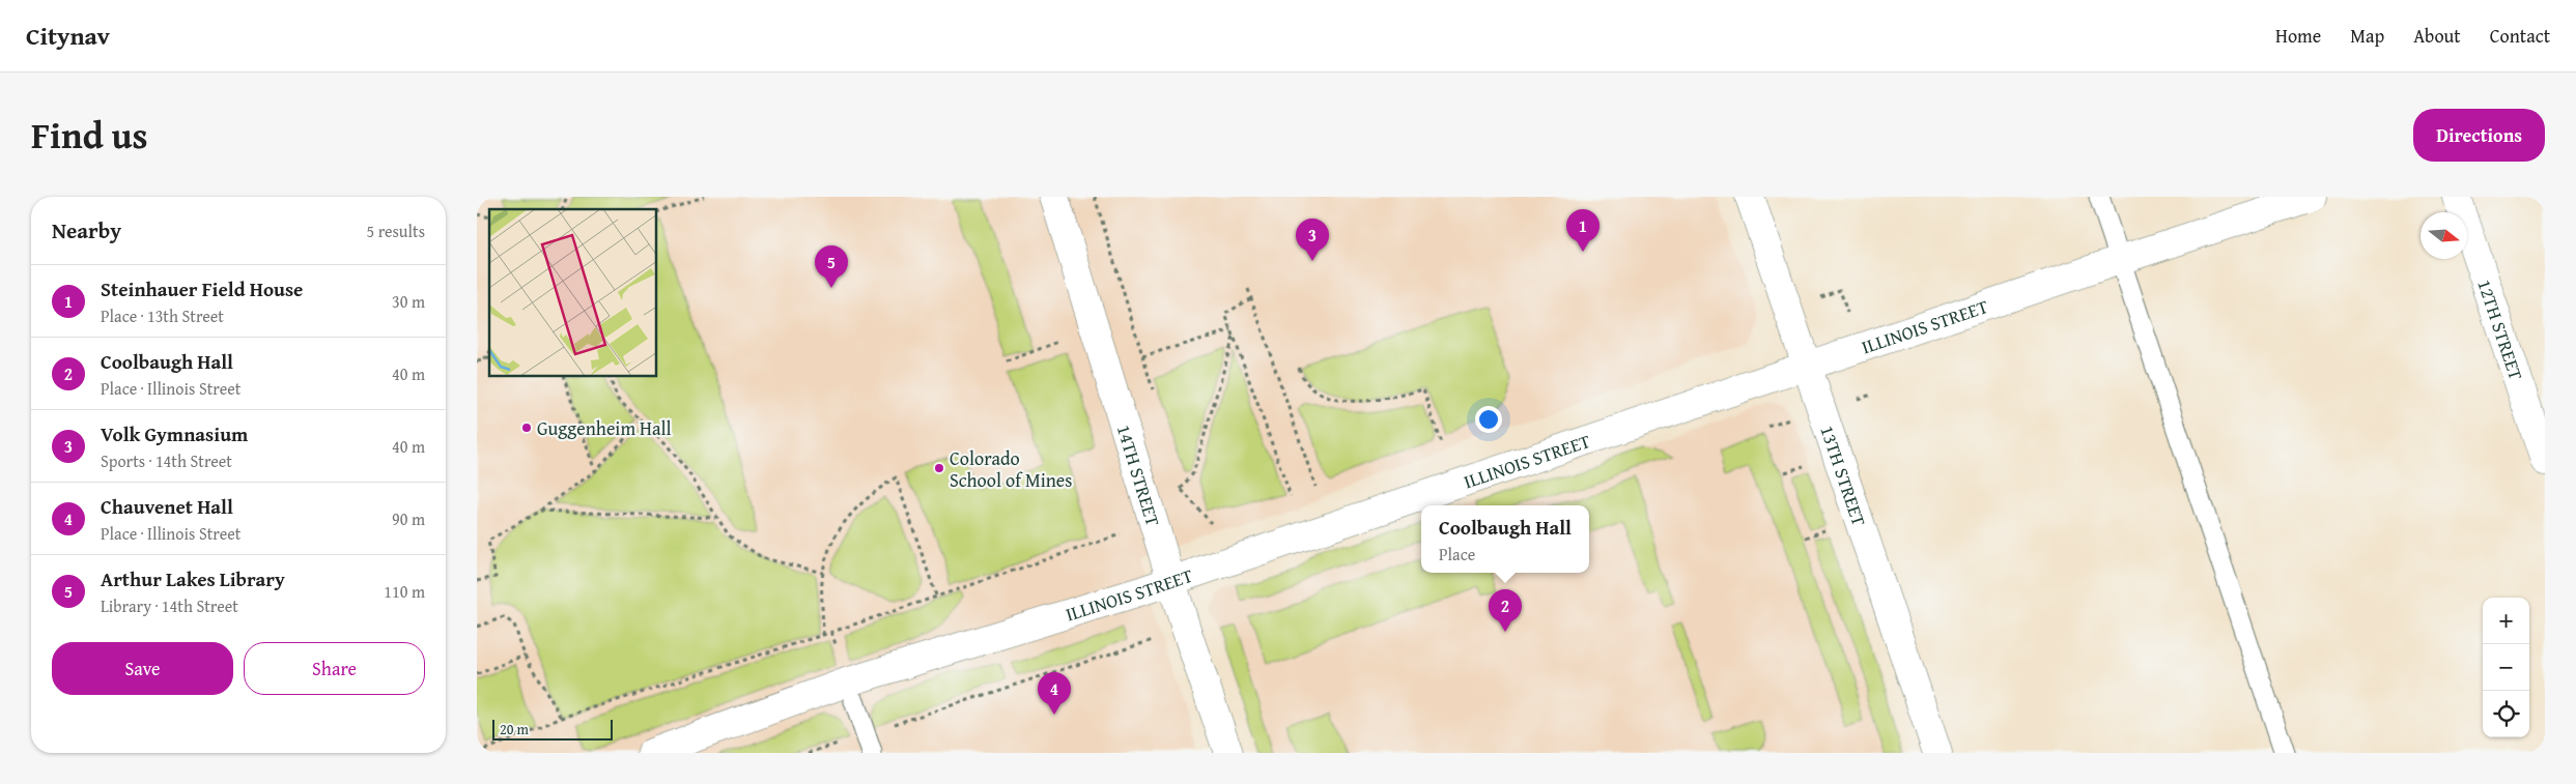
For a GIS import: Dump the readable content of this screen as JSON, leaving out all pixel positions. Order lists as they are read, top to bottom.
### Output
{
  "streets": {
    "street": [
      "ILLINOIS STREET",
      "12TH STREET",
      "13TH STREET",
      "14TH STREET"
    ]
  },
  "crossings": [
    ["ILLINOIS STREET", "13TH STREET"],
    ["ILLINOIS STREET", "14TH STREET"]
  ],
  "places": ["Guggenheim Hall", "Colorado School of Mines"],
  "scale_bar": "20 m",
  "north": "right",
  "page": {
    "header": "Citynav",
    "nav": [
      "Home",
      "Map",
      "About",
      "Contact"
    ],
    "title": "Find us",
    "buttons": [
      "Directions",
      ["Save", "Share"]
    ],
    "heading": ["Nearby", "5 results"],
    "pins": [
      "1",
      "3",
      "5",
      "2",
      "4"
    ],
    "list": [
      {
        "mark": "1",
        "name": "Steinhauer Field House",
        "note": "Place · 13th Street",
        "value": "30 m"
      },
      {
        "mark": "2",
        "name": "Coolbaugh Hall",
        "note": "Place · Illinois Street",
        "value": "40 m"
      },
      {
        "mark": "3",
        "name": "Volk Gymnasium",
        "note": "Sports · 14th Street",
        "value": "40 m"
      },
      {
        "mark": "4",
        "name": "Chauvenet Hall",
        "note": "Place · Illinois Street",
        "value": "90 m"
      },
      {
        "mark": "5",
        "name": "Arthur Lakes Library",
        "note": "Library · 14th Street",
        "value": "110 m"
      }
    ],
    "popup": ["Coolbaugh Hall", "Place"],
    "map_buttons": ["+", "−"],
    "scale": "20 m"
  }
}
